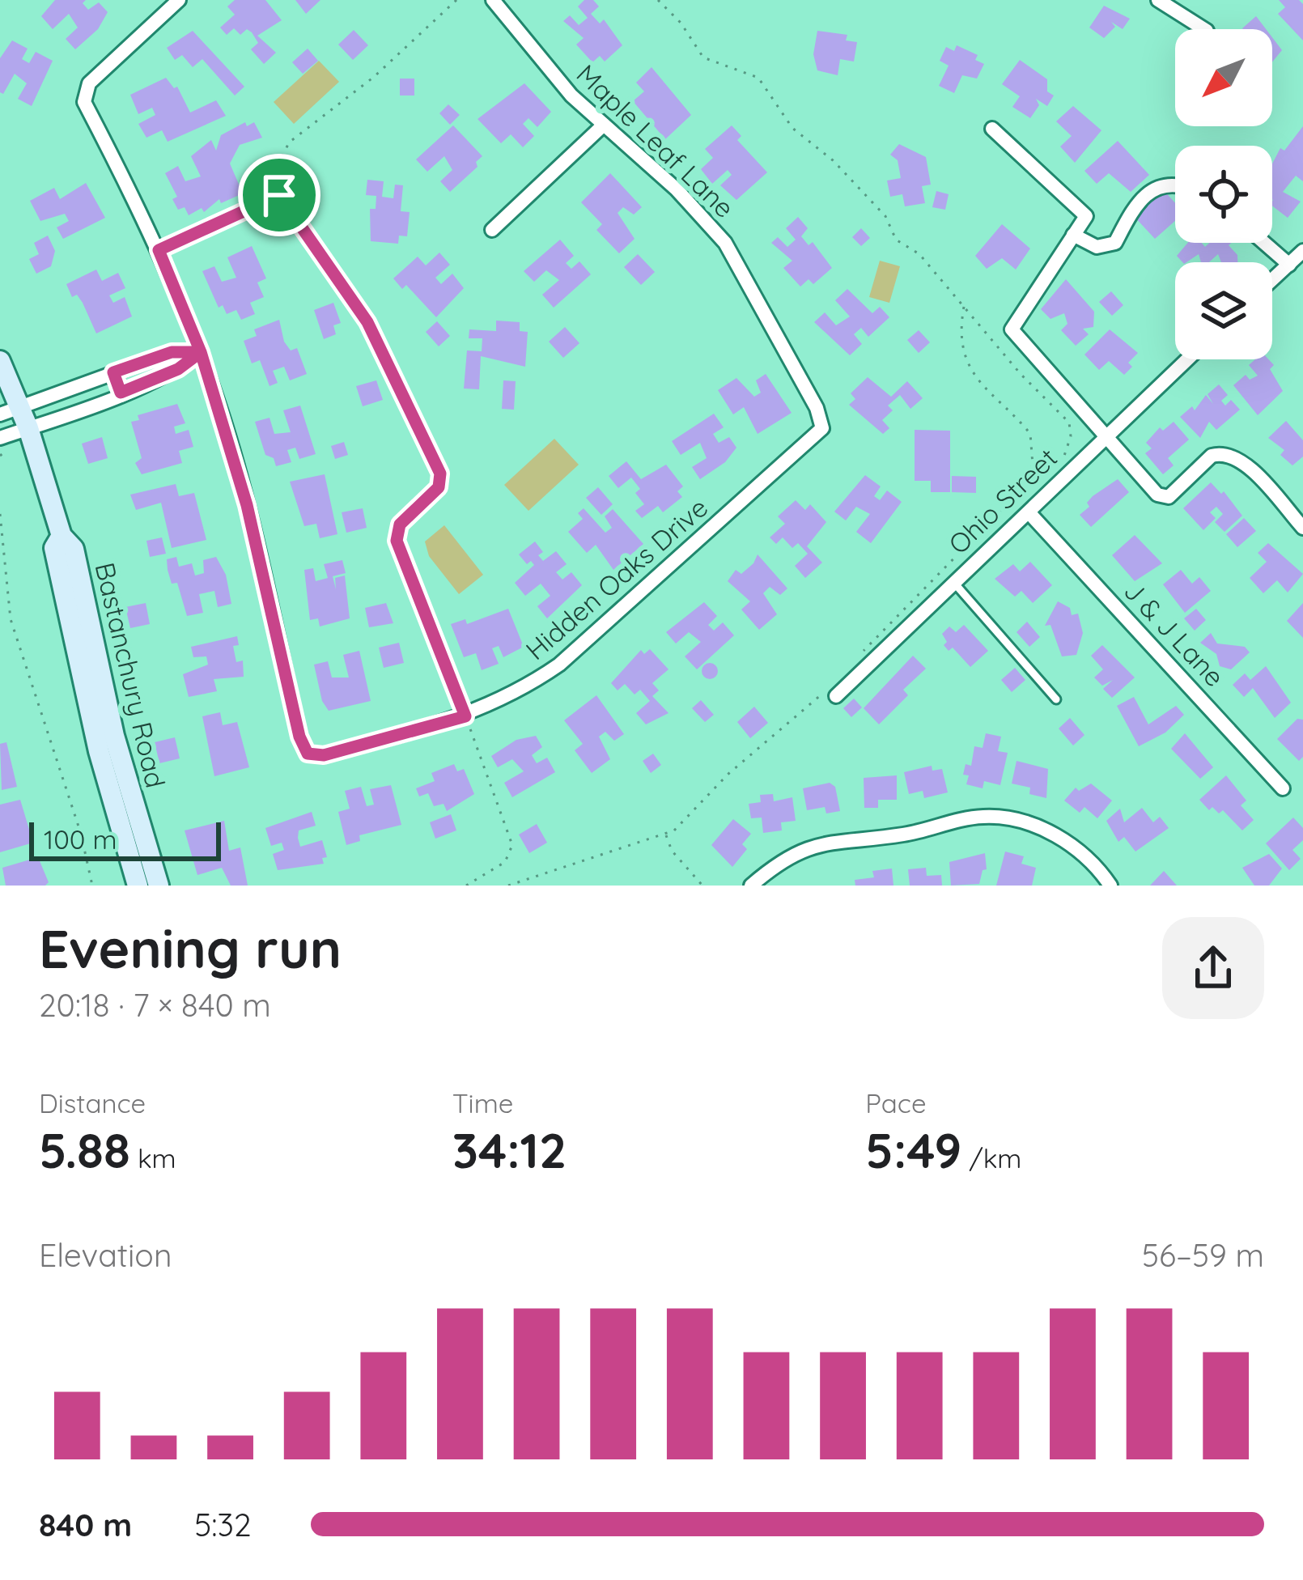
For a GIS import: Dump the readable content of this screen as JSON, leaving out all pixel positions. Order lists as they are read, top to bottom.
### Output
{
  "streets": {
    "main road": ["Bastanchury Road"],
    "street": [
      "Maple Leaf Lane",
      "Ohio Street",
      "Hidden Oaks Drive",
      "J & J Lane"
    ]
  },
  "crossings": [
    ["Maple Leaf Lane", "Hidden Oaks Drive"],
    ["Ohio Street", "J & J Lane"]
  ],
  "scale_bar": "100 m",
  "north": "bottom left",
  "page": {
    "scale": "100 m",
    "heading": ["Evening run", "20:18 · 7 × 840 m"],
    "stats": [
      ["Distance", "5.88 km"],
      ["Time", "34:12"],
      ["Pace", "5:49 /km"]
    ],
    "chart": ["Elevation", "56–59 m"],
    "list": [
      {
        "name": "840 m",
        "note": "5:32"
      }
    ]
  }
}
